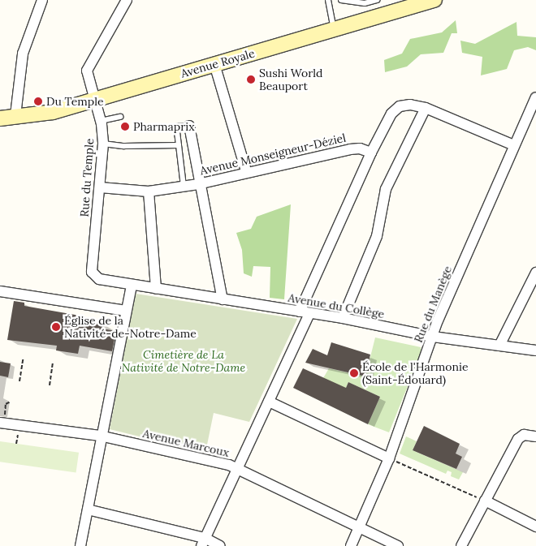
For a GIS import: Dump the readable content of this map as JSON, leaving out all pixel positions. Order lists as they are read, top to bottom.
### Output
{
  "streets": {
    "main road": ["Avenue Royale"],
    "street": [
      "Avenue Monseigneur-Déziel",
      "Rue du Temple",
      "Rue du Manège",
      "Avenue du Collège",
      "Avenue Marcoux"
    ]
  },
  "crossings": [
    ["Avenue Royale", "Rue du Temple"],
    ["Avenue Monseigneur-Déziel", "Rue du Temple"],
    ["Rue du Temple", "Avenue du Collège"],
    ["Rue du Manège", "Avenue du Collège"],
    ["Rue du Manège", "Avenue Marcoux"]
  ],
  "parks": ["Cimetière de La Nativité de Notre-Dame"],
  "places": [
    "Sushi World Beauport",
    "Du Temple",
    "Pharmaprix",
    "Église de la Nativité-de-Notre-Dame",
    "École de l'Harmonie (Saint-Édouard)"
  ]
}
